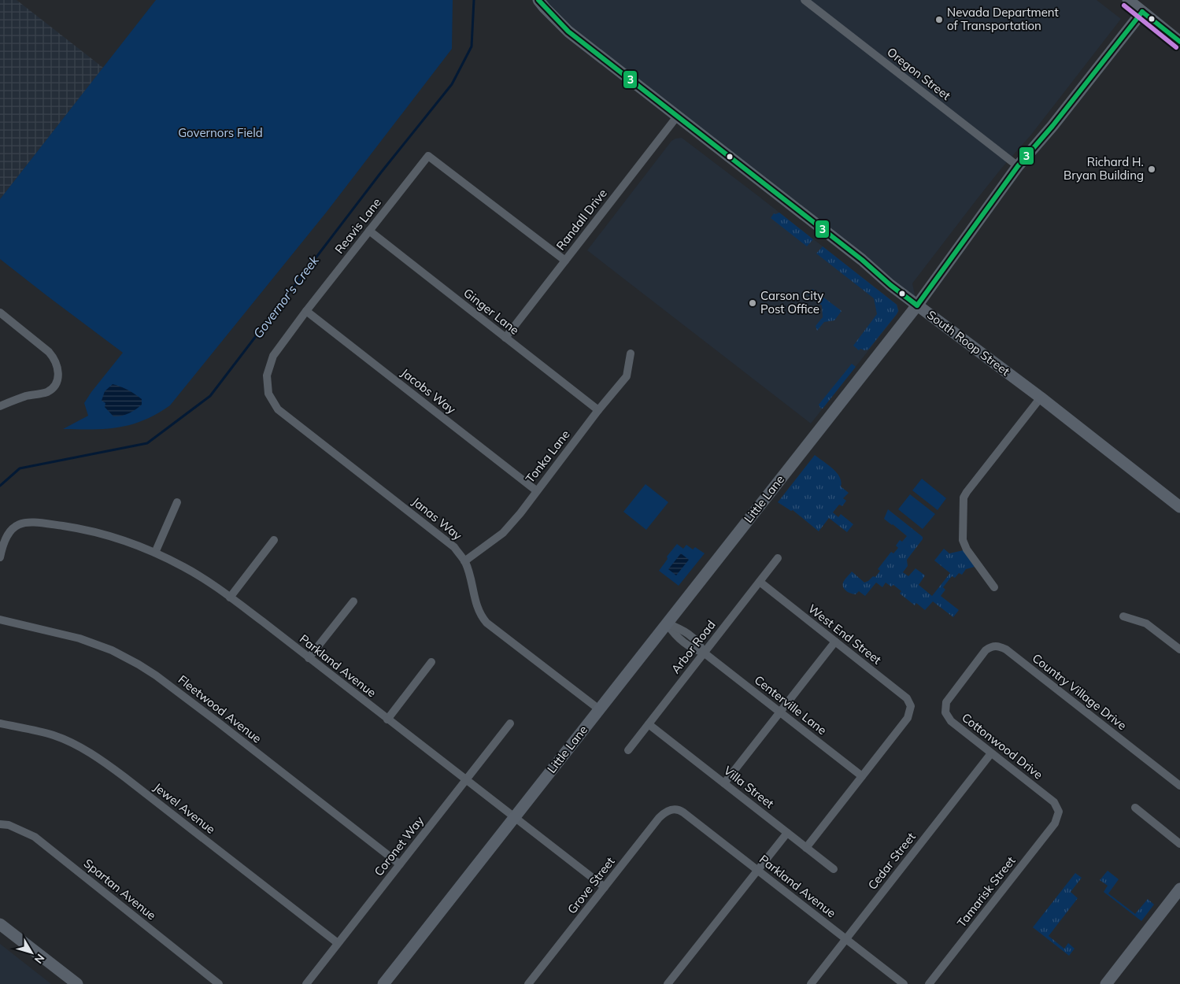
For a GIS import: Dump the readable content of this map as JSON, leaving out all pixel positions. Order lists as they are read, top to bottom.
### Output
{
  "streets": {
    "street": [
      "Oregon Street",
      "Randall Drive",
      "Reavis Lane",
      "Ginger Lane",
      "South Roop Street",
      "Jacobs Way",
      "Tonka Lane",
      "Little Lane",
      "Janas Way",
      "West End Street",
      "Arbor Road",
      "Parkland Avenue",
      "Country Village Drive",
      "Centerville Lane",
      "Fleetwood Avenue",
      "Cottonwood Drive",
      "Villa Street",
      "Jewel Avenue",
      "Coronet Way",
      "Cedar Street",
      "Grove Street",
      "Spartan Avenue",
      "Tamarisk Street"
    ]
  },
  "crossings": [
    ["Oregon Street", "Little Lane"],
    ["Randall Drive", "Reavis Lane"],
    ["Randall Drive", "Ginger Lane"],
    ["Randall Drive", "South Roop Street"],
    ["Reavis Lane", "Ginger Lane"],
    ["Reavis Lane", "Jacobs Way"],
    ["Reavis Lane", "Janas Way"],
    ["Ginger Lane", "Tonka Lane"],
    ["South Roop Street", "Little Lane"],
    ["Jacobs Way", "Tonka Lane"],
    ["Tonka Lane", "Janas Way"],
    ["Little Lane", "Janas Way"],
    ["Little Lane", "Parkland Avenue"],
    ["Little Lane", "Centerville Lane"],
    ["West End Street", "Arbor Road"],
    ["West End Street", "Centerville Lane"],
    ["Arbor Road", "Centerville Lane"],
    ["Arbor Road", "Villa Street"],
    ["Parkland Avenue", "Coronet Way"],
    ["Parkland Avenue", "Cedar Street"],
    ["Parkland Avenue", "Grove Street"],
    ["Country Village Drive", "Cottonwood Drive"],
    ["Fleetwood Avenue", "Coronet Way"],
    ["Cottonwood Drive", "Cedar Street"],
    ["Cottonwood Drive", "Tamarisk Street"],
    ["Jewel Avenue", "Coronet Way"]
  ],
  "water": ["Governor's Creek"],
  "parks": ["Governors Field"],
  "places": ["Nevada Department of Transportation", "Richard H. Bryan Building", "Carson City Post Office"],
  "lines": ["transit line 3"],
  "north": "bottom right"
}
